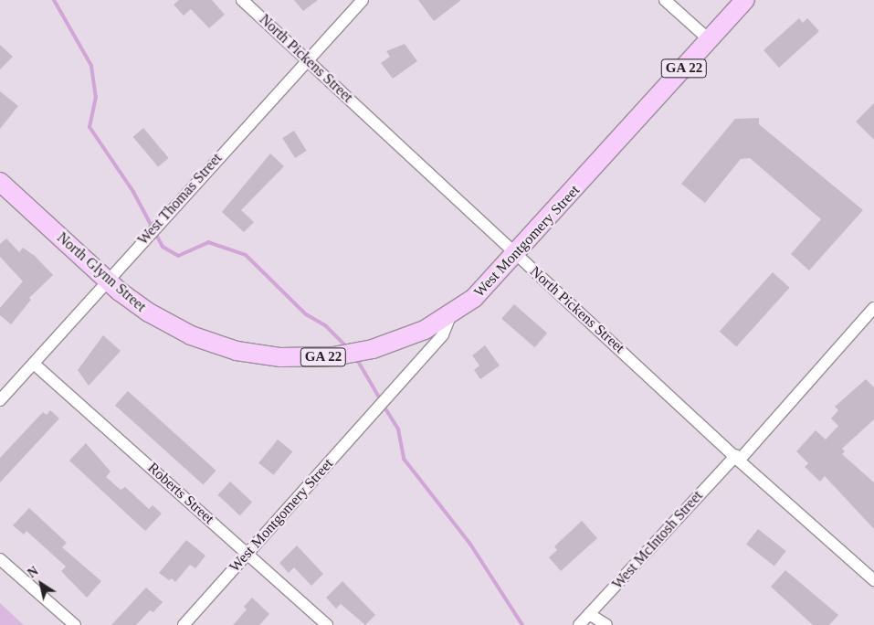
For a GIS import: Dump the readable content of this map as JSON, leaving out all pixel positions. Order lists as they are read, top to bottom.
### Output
{
  "streets": {
    "main road": ["GA 22", "West Montgomery Street", "North Glynn Street"],
    "street": [
      "North Pickens Street",
      "West Thomas Street",
      "Roberts Street",
      "West McIntosh Street"
    ]
  },
  "crossings": [
    ["North Pickens Street", "West Thomas Street"],
    ["North Pickens Street", "West Montgomery Street"],
    ["North Pickens Street", "West McIntosh Street"],
    ["West Thomas Street", "North Glynn Street"],
    ["West Thomas Street", "Roberts Street"],
    ["West Montgomery Street", "North Glynn Street"],
    ["West Montgomery Street", "Roberts Street"]
  ],
  "north": "top left"
}
